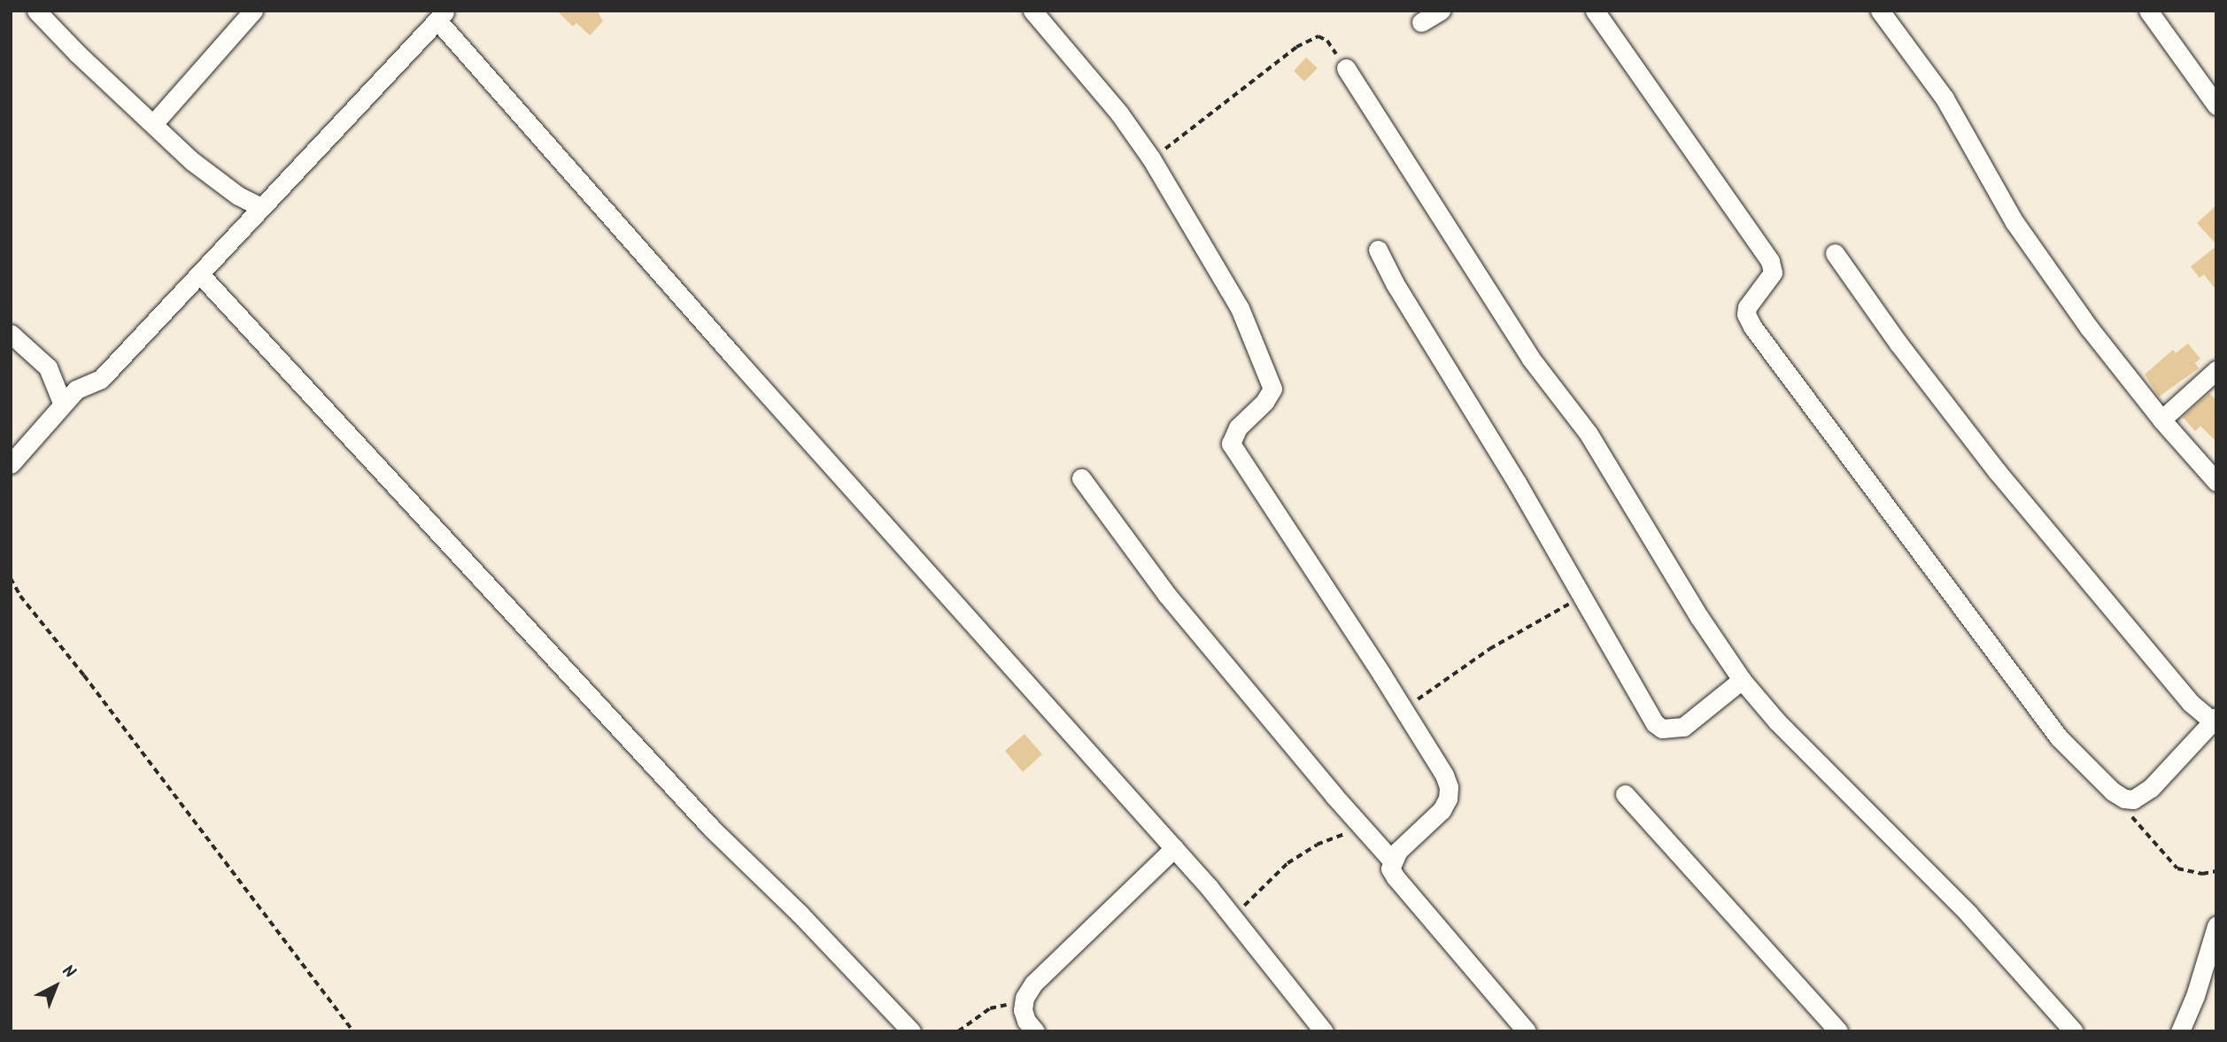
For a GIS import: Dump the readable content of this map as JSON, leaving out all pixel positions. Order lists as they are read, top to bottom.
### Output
{
  "north": "top right"
}
